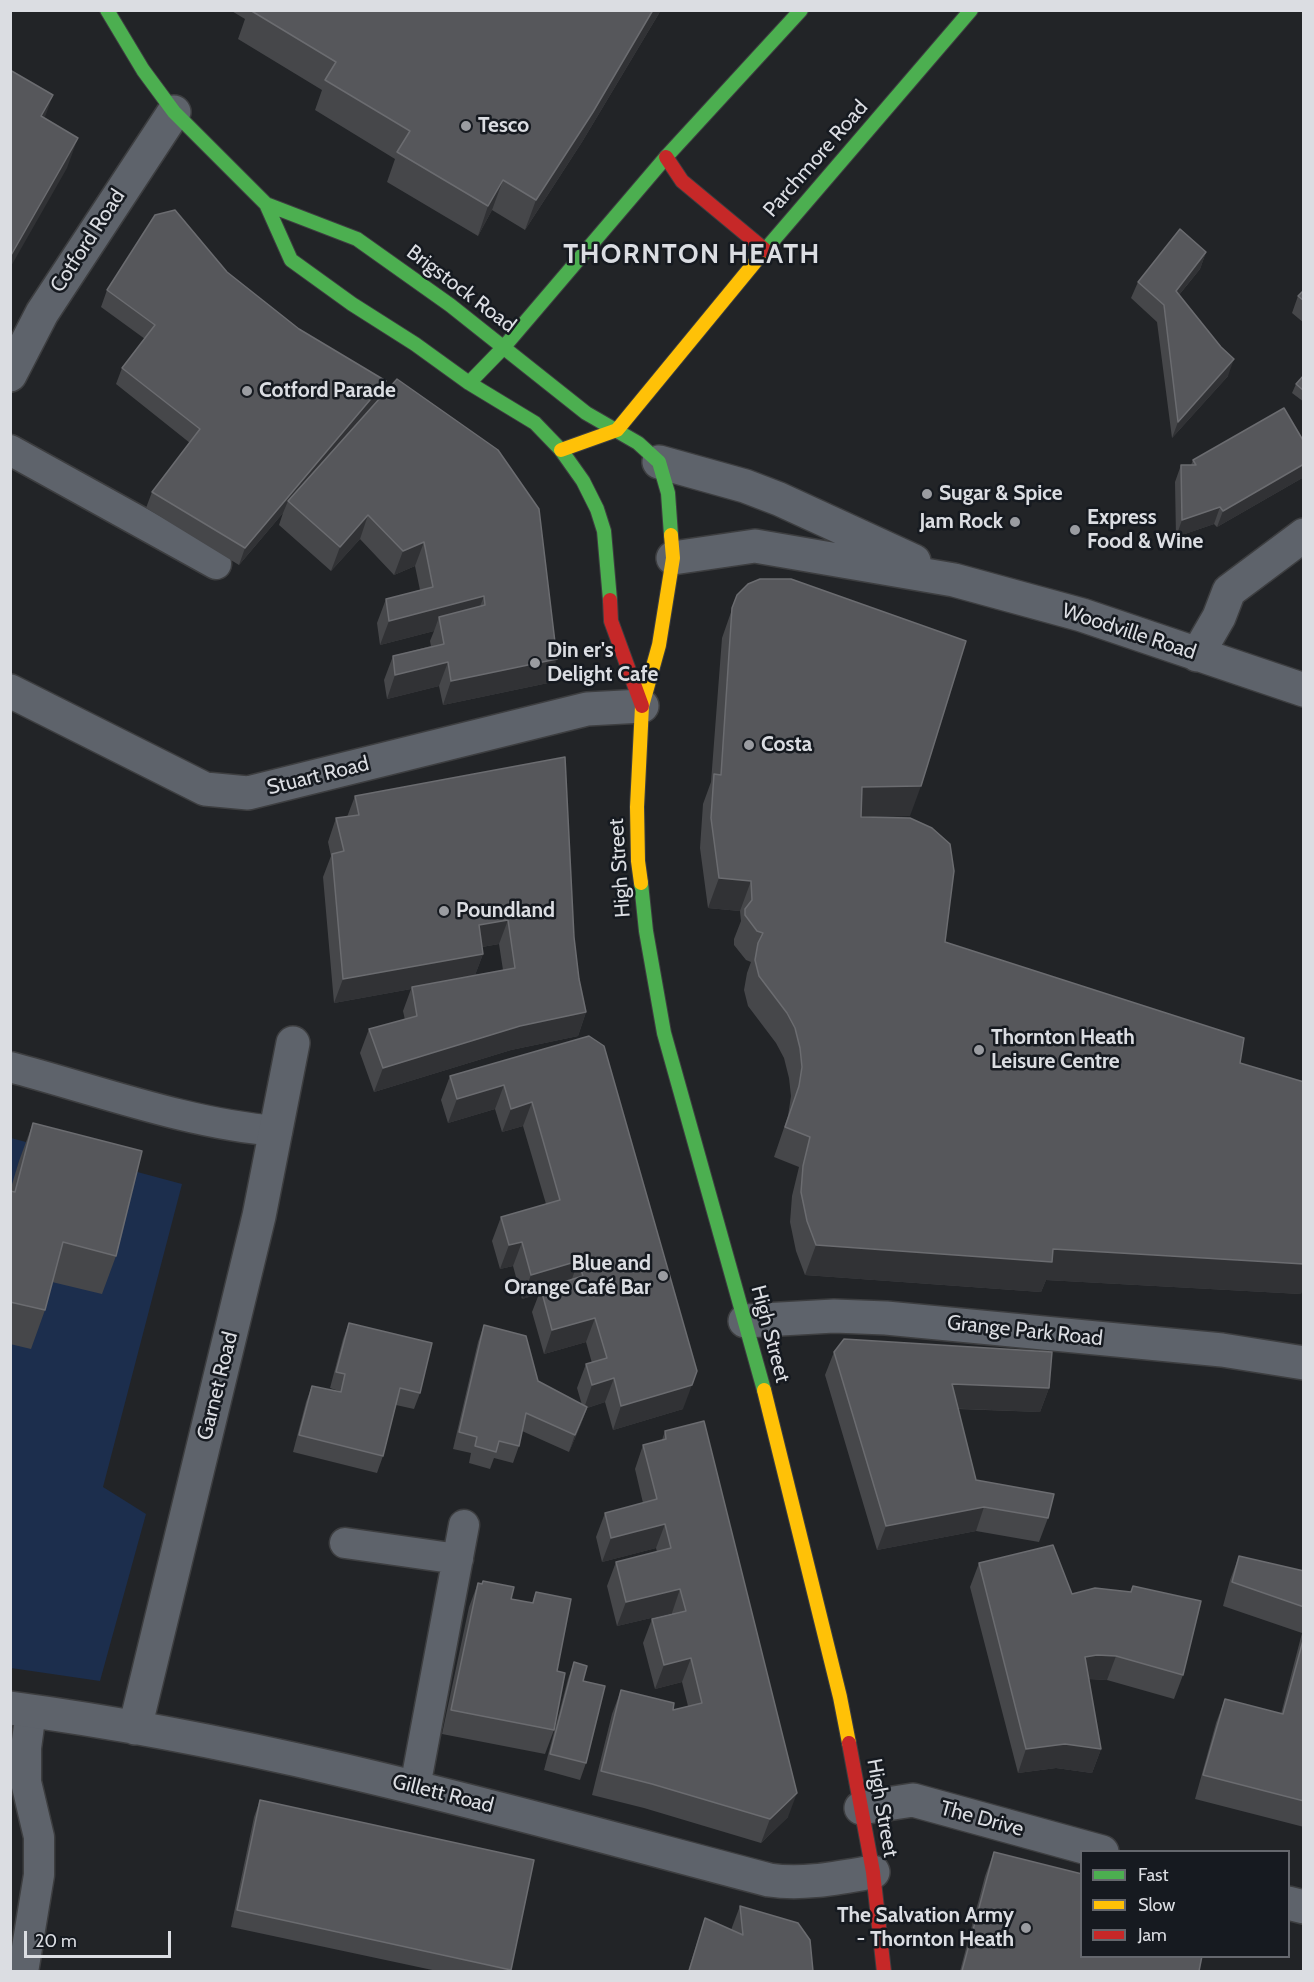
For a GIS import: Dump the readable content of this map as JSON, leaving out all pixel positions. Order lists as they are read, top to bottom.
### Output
{
  "streets": {
    "main road": ["Parchmore Road", "Brigstock Road", "High Street"],
    "street": [
      "Cotford Road",
      "Woodville Road",
      "Stuart Road",
      "Grange Park Road",
      "Garnet Road",
      "Gillett Road",
      "The Drive"
    ]
  },
  "crossings": [
    ["Parchmore Road", "Brigstock Road"],
    ["Cotford Road", "Brigstock Road"],
    ["Brigstock Road", "High Street"],
    ["Woodville Road", "High Street"],
    ["Stuart Road", "High Street"],
    ["High Street", "Grange Park Road"],
    ["High Street", "Gillett Road"],
    ["High Street", "The Drive"],
    ["Garnet Road", "Gillett Road"]
  ],
  "districts": ["THORNTON HEATH"],
  "places": [
    "Tesco",
    "Cotford Parade",
    "Sugar & Spice",
    "Jam Rock",
    "Express Food & Wine",
    "Din er's Delight Cafe",
    "Costa",
    "Poundland",
    "Thornton Heath Leisure Centre",
    "Blue and Orange Café Bar",
    "The Salvation Army - Thornton Heath"
  ],
  "legend": ["Fast", "Slow", "Jam"],
  "scale_bar": "20 m"
}
